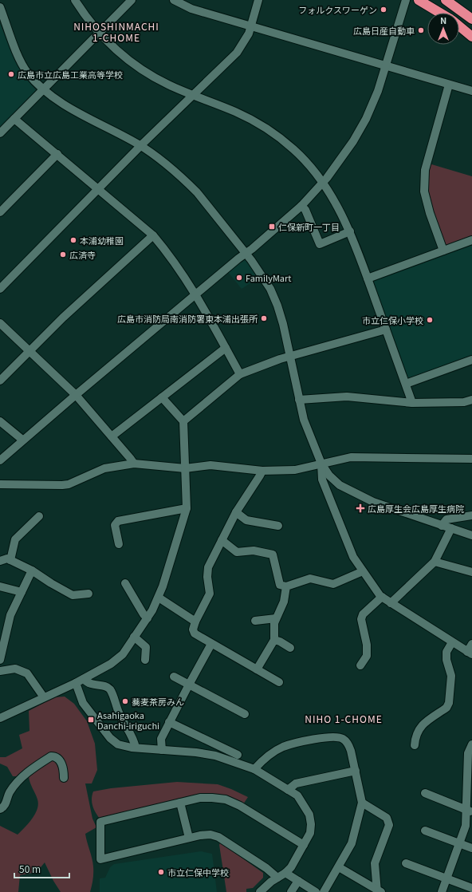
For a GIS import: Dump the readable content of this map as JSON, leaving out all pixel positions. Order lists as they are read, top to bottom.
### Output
{
  "districts": ["NIHOSHINMACHI 1-CHOME", "NIHO 1-CHOME"],
  "places": {
    "other": [
      "フォルクスワーゲン",
      "広島日産自動車",
      "広島市立広島工業高等学校",
      "本浦幼稚園",
      "広済寺",
      "FamilyMart",
      "広島市消防局南消防署東本浦出張所",
      "市立仁保小学校",
      "蕎麦茶房みん",
      "市立仁保中学校"
    ],
    "transit": ["仁保新町一丁目", "Asahigaoka Danchi-iriguchi"],
    "health": ["広島厚生会広島厚生病院"]
  },
  "scale_bar": "50 m",
  "north": "top"
}
